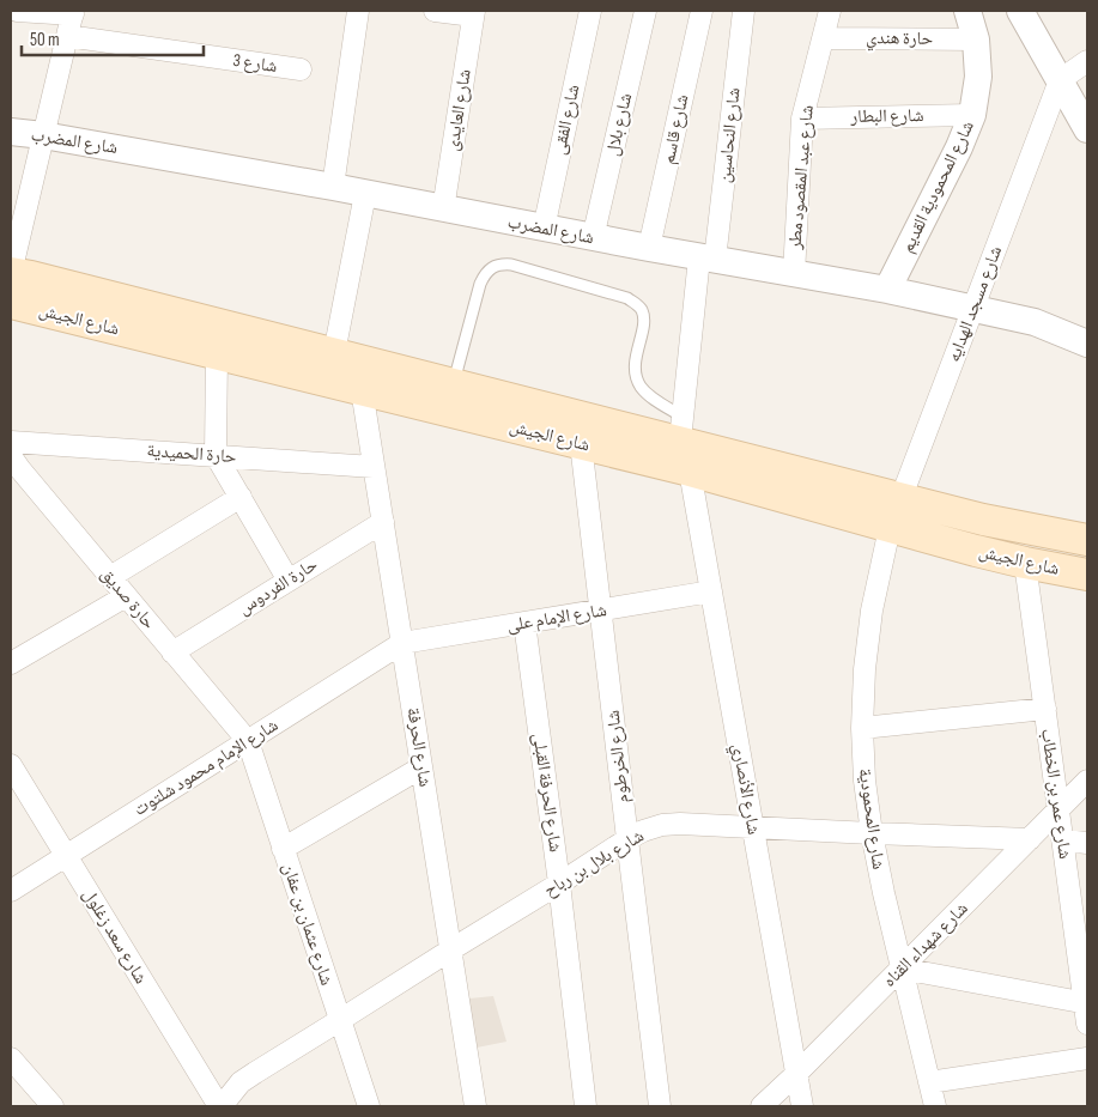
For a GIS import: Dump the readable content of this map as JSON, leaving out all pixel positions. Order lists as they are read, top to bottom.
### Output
{
  "streets": {
    "main road": ["شارع الجيش"],
    "street": [
      "حارة هندي",
      "شارع 3",
      "شارع العايدى",
      "شارع البطار",
      "شارع الفقى",
      "شارع بلال",
      "شارع قاسم",
      "شارع النحاسين",
      "شارع المضرب",
      "شارع عبد المقصود مطر",
      "شارع المحمودية القديم",
      "شارع مسجد الهدايه",
      "حارة الحميدية",
      "حارة الفردوس",
      "حارة صديق",
      "شارع الإمام على",
      "شارع الحرفة",
      "شارع الخرطوم",
      "شارع الإمام محمود شلتوت",
      "شارع الأنصاري",
      "شارع الحرفة القبلى",
      "شارع عمر بن الخطاب",
      "شارع المحمودية",
      "شارع بلال بن رباح",
      "شارع عثمان بن عفان",
      "شارع سعد زغلول",
      "شارع شهداء القناه"
    ]
  },
  "crossings": [
    ["حارة هندي", "شارع عبد المقصود مطر"],
    ["حارة هندي", "شارع المحمودية القديم"],
    ["شارع العايدى", "شارع المضرب"],
    ["شارع البطار", "شارع عبد المقصود مطر"],
    ["شارع البطار", "شارع المحمودية القديم"],
    ["شارع الفقى", "شارع المضرب"],
    ["شارع بلال", "شارع المضرب"],
    ["شارع قاسم", "شارع المضرب"],
    ["شارع النحاسين", "شارع المضرب"],
    ["شارع النحاسين", "شارع الجيش"],
    ["شارع المضرب", "شارع عبد المقصود مطر"],
    ["شارع المضرب", "شارع المحمودية القديم"],
    ["شارع المضرب", "شارع مسجد الهدايه"],
    ["شارع مسجد الهدايه", "شارع الجيش"],
    ["شارع مسجد الهدايه", "شارع المحمودية"],
    ["شارع الجيش", "شارع الحرفة"],
    ["شارع الجيش", "شارع الخرطوم"],
    ["شارع الجيش", "شارع الأنصاري"],
    ["شارع الجيش", "شارع عمر بن الخطاب"],
    ["شارع الجيش", "شارع المحمودية"],
    ["حارة الحميدية", "شارع الحرفة"],
    ["حارة الفردوس", "حارة صديق"],
    ["حارة الفردوس", "شارع الحرفة"],
    ["حارة صديق", "شارع الإمام محمود شلتوت"],
    ["حارة صديق", "شارع عثمان بن عفان"],
    ["شارع الإمام على", "شارع الحرفة"],
    ["شارع الإمام على", "شارع الخرطوم"],
    ["شارع الإمام على", "شارع الإمام محمود شلتوت"],
    ["شارع الإمام على", "شارع الأنصاري"],
    ["شارع الإمام على", "شارع الحرفة القبلى"],
    ["شارع الحرفة", "شارع الإمام محمود شلتوت"],
    ["شارع الحرفة", "شارع بلال بن رباح"],
    ["شارع الخرطوم", "شارع بلال بن رباح"],
    ["شارع الإمام محمود شلتوت", "شارع عثمان بن عفان"],
    ["شارع الإمام محمود شلتوت", "شارع سعد زغلول"],
    ["شارع الأنصاري", "شارع بلال بن رباح"],
    ["شارع الأنصاري", "شارع شهداء القناه"],
    ["شارع الحرفة القبلى", "شارع بلال بن رباح"],
    ["شارع عمر بن الخطاب", "شارع شهداء القناه"],
    ["شارع المحمودية", "شارع بلال بن رباح"],
    ["شارع المحمودية", "شارع شهداء القناه"],
    ["شارع بلال بن رباح", "شارع عثمان بن عفان"],
    ["شارع بلال بن رباح", "شارع سعد زغلول"],
    ["شارع بلال بن رباح", "شارع شهداء القناه"]
  ],
  "scale_bar": "50 m"
}
